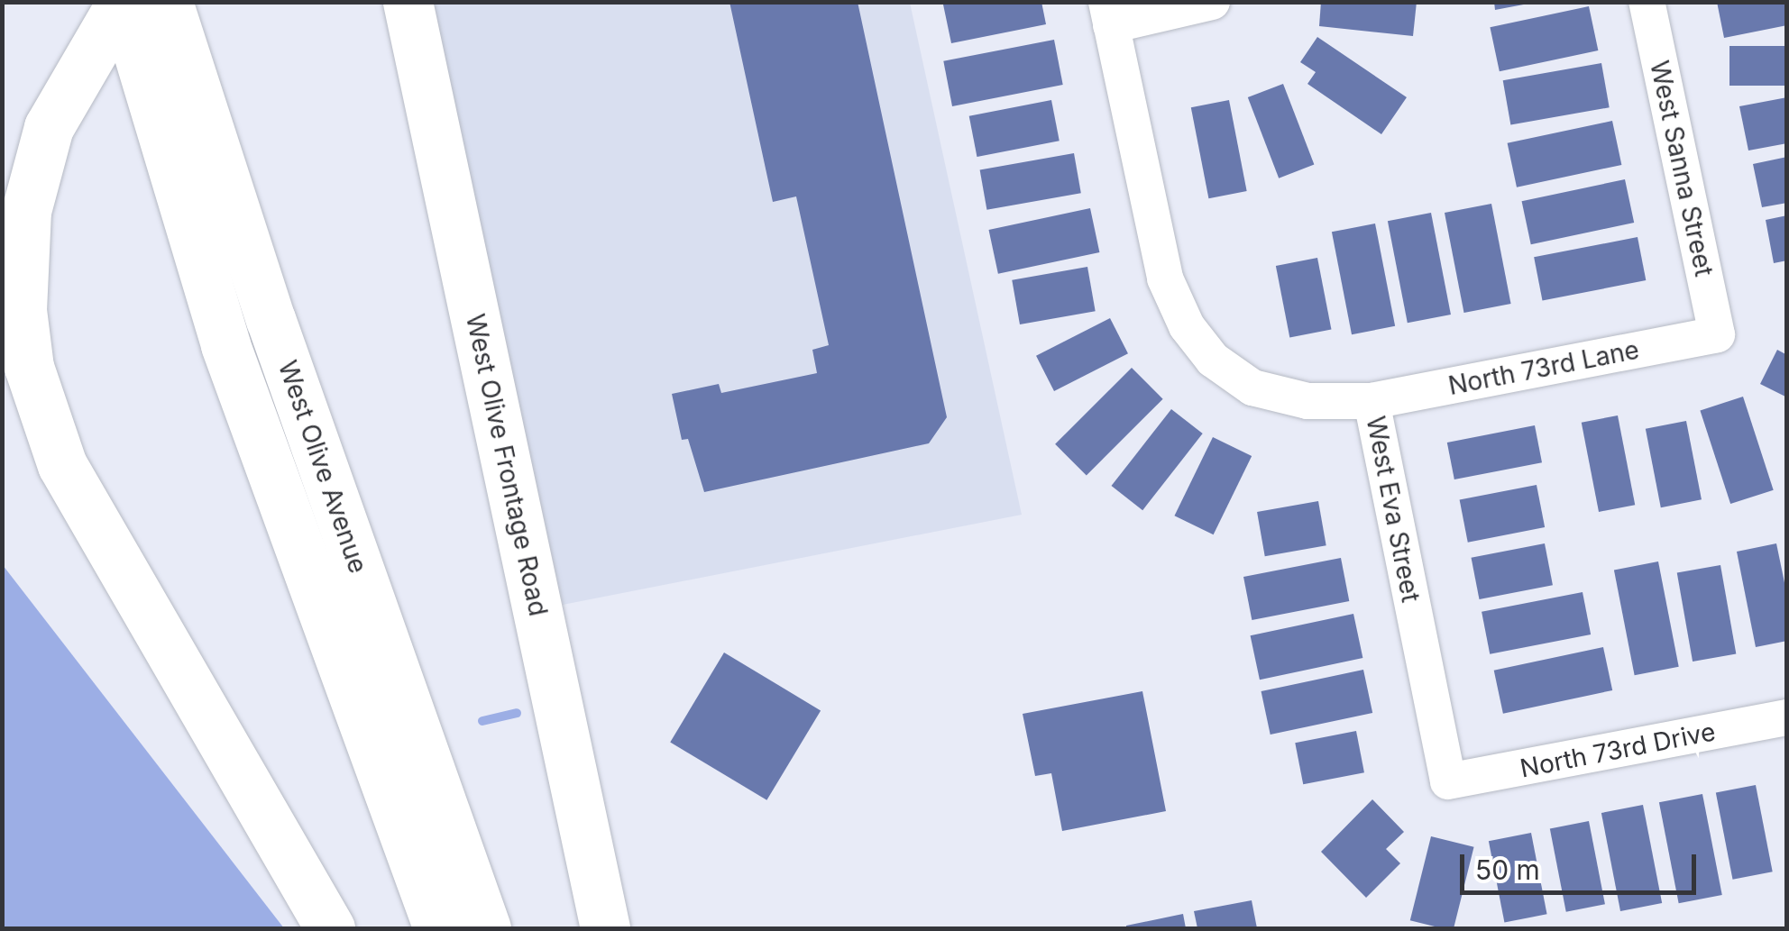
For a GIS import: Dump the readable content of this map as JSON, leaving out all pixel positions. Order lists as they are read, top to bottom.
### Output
{
  "streets": {
    "main road": ["West Olive Frontage Road", "West Olive Avenue"],
    "street": [
      "West Sanna Street",
      "North 73rd Lane",
      "West Eva Street",
      "North 73rd Drive"
    ]
  },
  "crossings": [
    ["West Sanna Street", "North 73rd Lane"],
    ["North 73rd Lane", "West Eva Street"],
    ["West Eva Street", "North 73rd Drive"]
  ],
  "scale_bar": "50 m"
}
